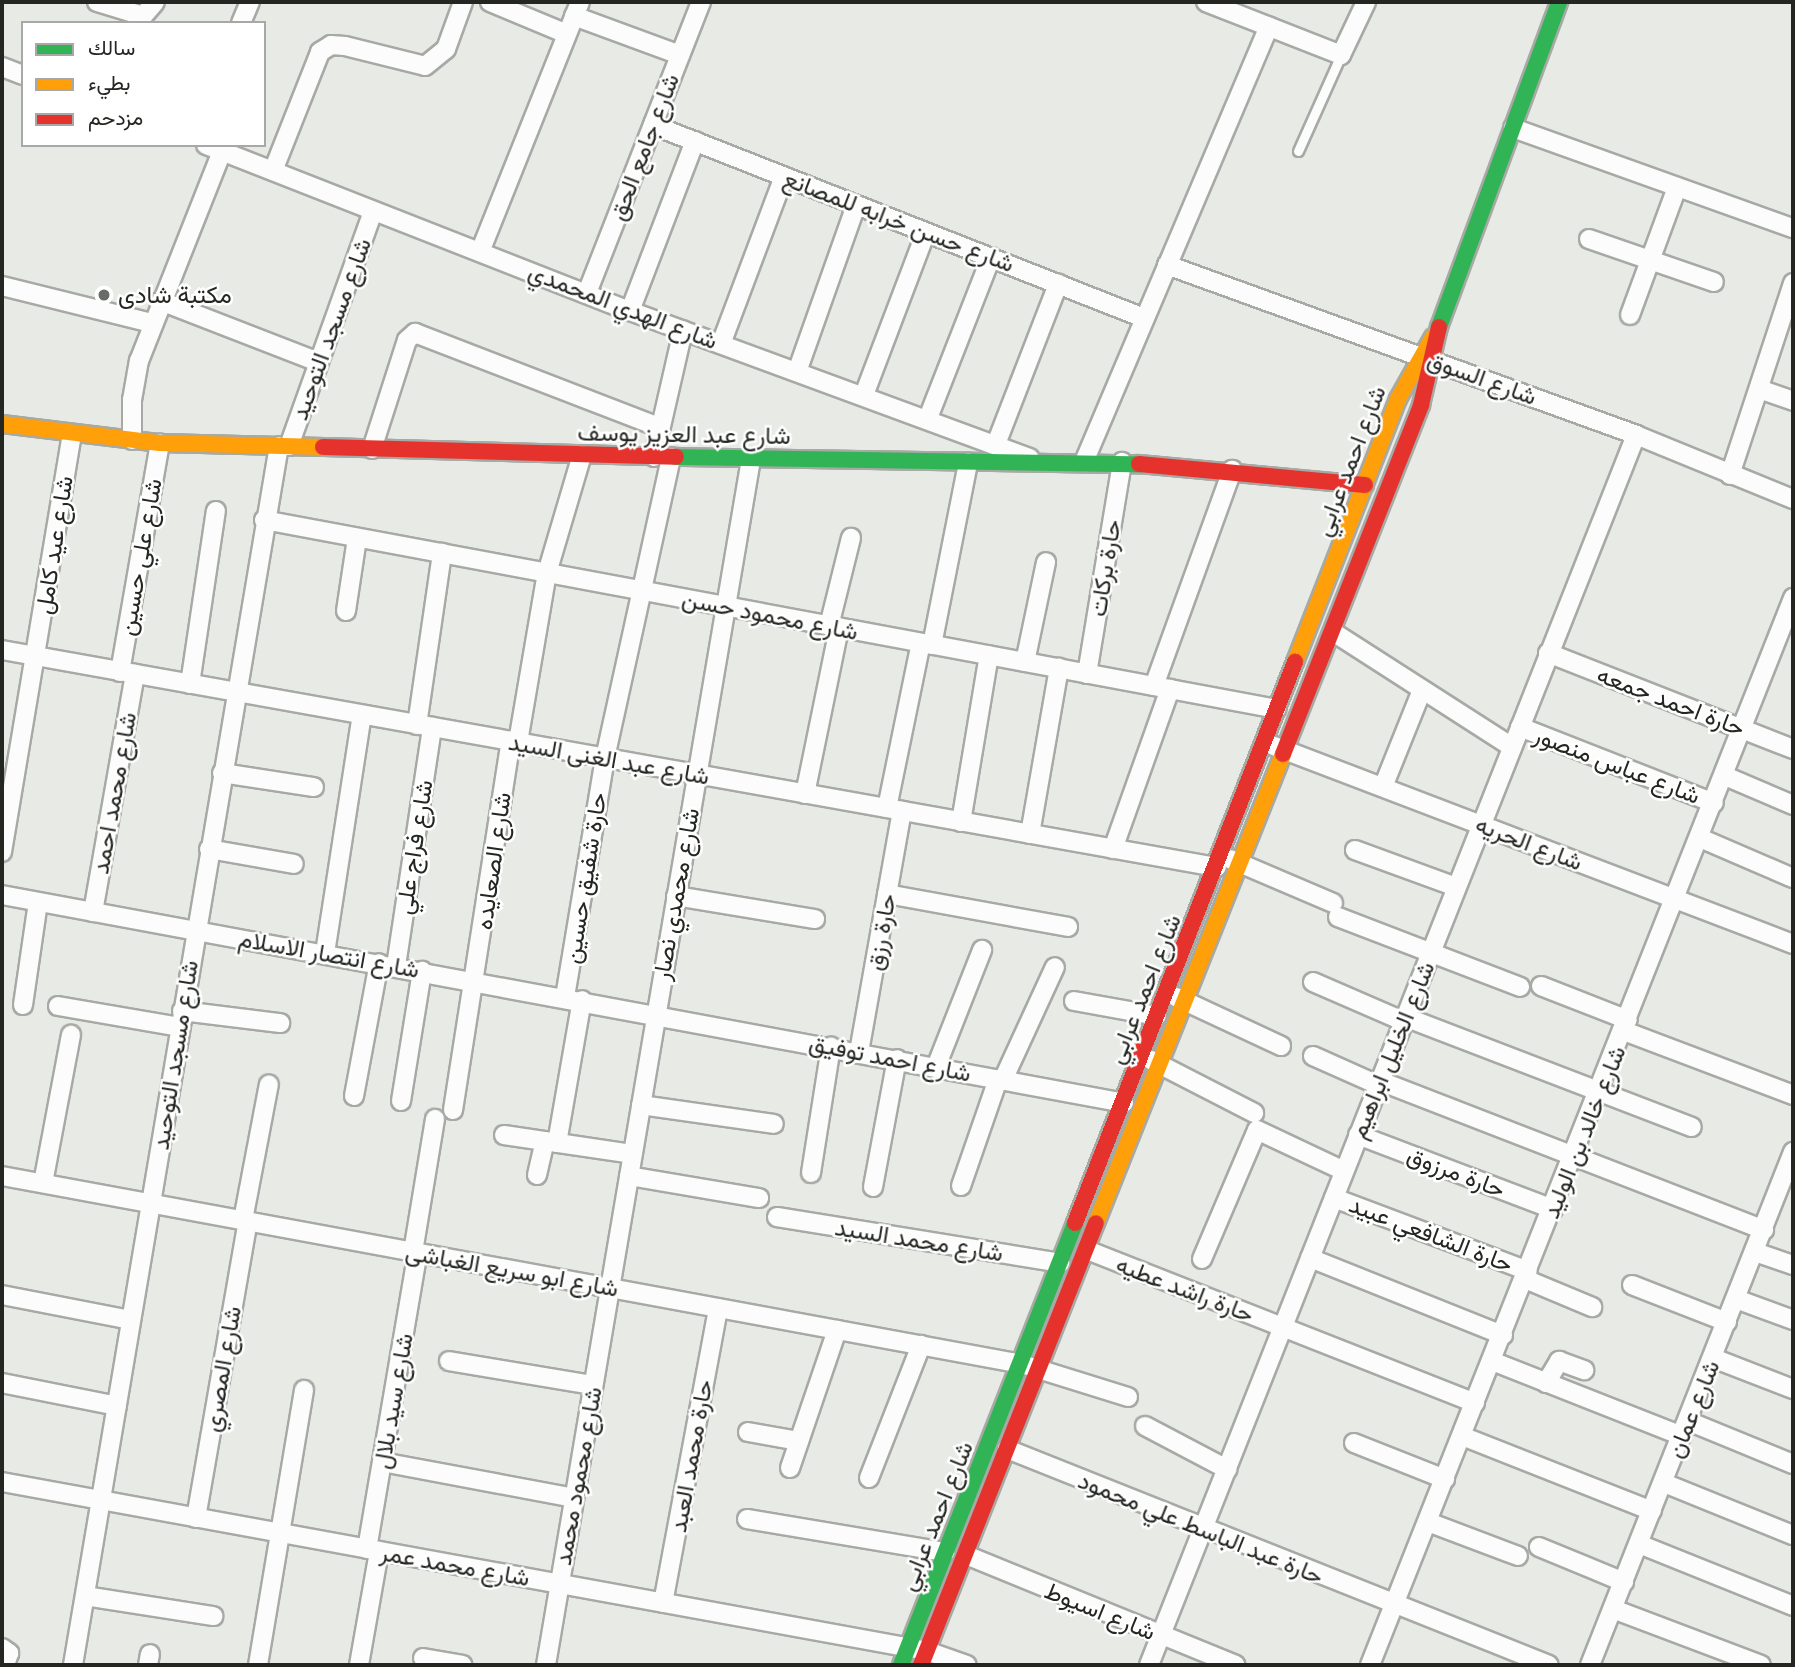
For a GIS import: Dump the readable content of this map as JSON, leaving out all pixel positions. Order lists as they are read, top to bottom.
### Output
{
  "streets": {
    "street": [
      "شارع جامع الحق",
      "شارع حسن خرابه للمصانع",
      "شارع الهدي المحمدي",
      "شارع مسجد التوحيد",
      "شارع السوق",
      "شارع عبد العزيز يوسف",
      "شارع احمد عرابي",
      "شارع عيد كامل",
      "شارع علي حسين",
      "حارة بركات",
      "شارع محمود حسن",
      "حارة احمد جمعه",
      "شارع عبد الغنى السيد",
      "شارع عباس منصور",
      "شارع محمد احمد",
      "شارع الحريه",
      "شارع فراج علي",
      "شارع الصعايده",
      "حارة شفيق حسين",
      "شارع محمدي نصار",
      "حارة رزق",
      "شارع انتصار الاسلام",
      "شارع الخليل ابراهيم",
      "شارع احمد توفيق",
      "شارع خالد بن الوليد",
      "حارة مرزوق",
      "حارة الشافعي عبيد",
      "شارع محمد السيد",
      "شارع ابو سريع الغباشى",
      "حارة راشد عطيه",
      "شارع المصري",
      "شارع سيد بلال",
      "شارع عمان",
      "حارة محمد العبد",
      "شارع محمود محمد",
      "حارة عبد الباسط علي محمود",
      "شارع محمد عمر",
      "شارع اسيوط"
    ]
  },
  "crossings": [
    ["شارع جامع الحق", "شارع حسن خرابه للمصانع"],
    ["شارع جامع الحق", "شارع الهدي المحمدي"],
    ["شارع الهدي المحمدي", "شارع مسجد التوحيد"],
    ["شارع الهدي المحمدي", "شارع عبد العزيز يوسف"],
    ["شارع الهدي المحمدي", "حارة شفيق حسين"],
    ["شارع مسجد التوحيد", "شارع عبد العزيز يوسف"],
    ["شارع مسجد التوحيد", "شارع محمود حسن"],
    ["شارع مسجد التوحيد", "شارع عبد الغنى السيد"],
    ["شارع مسجد التوحيد", "شارع انتصار الاسلام"],
    ["شارع مسجد التوحيد", "شارع ابو سريع الغباشى"],
    ["شارع مسجد التوحيد", "شارع محمد عمر"],
    ["شارع السوق", "شارع احمد عرابي"],
    ["شارع السوق", "شارع الخليل ابراهيم"],
    ["شارع عبد العزيز يوسف", "شارع احمد عرابي"],
    ["شارع عبد العزيز يوسف", "شارع عيد كامل"],
    ["شارع عبد العزيز يوسف", "شارع علي حسين"],
    ["شارع عبد العزيز يوسف", "حارة بركات"],
    ["شارع عبد العزيز يوسف", "شارع الصعايده"],
    ["شارع عبد العزيز يوسف", "حارة شفيق حسين"],
    ["شارع عبد العزيز يوسف", "شارع محمدي نصار"],
    ["شارع عبد العزيز يوسف", "حارة رزق"],
    ["شارع احمد عرابي", "شارع محمود حسن"],
    ["شارع احمد عرابي", "شارع عبد الغنى السيد"],
    ["شارع احمد عرابي", "شارع الحريه"],
    ["شارع احمد عرابي", "شارع احمد توفيق"],
    ["شارع احمد عرابي", "شارع محمد السيد"],
    ["شارع احمد عرابي", "شارع ابو سريع الغباشى"],
    ["شارع احمد عرابي", "حارة راشد عطيه"],
    ["شارع احمد عرابي", "حارة عبد الباسط علي محمود"],
    ["شارع احمد عرابي", "شارع محمد عمر"],
    ["شارع احمد عرابي", "شارع اسيوط"],
    ["شارع عيد كامل", "شارع عبد الغنى السيد"],
    ["شارع علي حسين", "شارع عبد الغنى السيد"],
    ["شارع علي حسين", "شارع محمد احمد"],
    ["حارة بركات", "شارع محمود حسن"],
    ["شارع محمود حسن", "شارع فراج علي"],
    ["شارع محمود حسن", "شارع الصعايده"],
    ["شارع محمود حسن", "حارة شفيق حسين"],
    ["شارع محمود حسن", "شارع محمدي نصار"],
    ["شارع محمود حسن", "حارة رزق"],
    ["حارة احمد جمعه", "شارع الخليل ابراهيم"],
    ["حارة احمد جمعه", "شارع خالد بن الوليد"],
    ["شارع عبد الغنى السيد", "شارع محمد احمد"],
    ["شارع عبد الغنى السيد", "شارع فراج علي"],
    ["شارع عبد الغنى السيد", "شارع الصعايده"],
    ["شارع عبد الغنى السيد", "حارة شفيق حسين"],
    ["شارع عبد الغنى السيد", "شارع محمدي نصار"],
    ["شارع عبد الغنى السيد", "حارة رزق"],
    ["شارع عبد الغنى السيد", "شارع الخليل ابراهيم"],
    ["شارع عباس منصور", "شارع الخليل ابراهيم"],
    ["شارع عباس منصور", "شارع خالد بن الوليد"],
    ["شارع محمد احمد", "شارع انتصار الاسلام"],
    ["شارع الحريه", "شارع الخليل ابراهيم"],
    ["شارع الحريه", "شارع خالد بن الوليد"],
    ["شارع فراج علي", "شارع انتصار الاسلام"],
    ["شارع الصعايده", "شارع انتصار الاسلام"],
    ["حارة شفيق حسين", "شارع انتصار الاسلام"],
    ["شارع محمدي نصار", "شارع انتصار الاسلام"],
    ["شارع محمدي نصار", "شارع احمد توفيق"],
    ["شارع محمدي نصار", "شارع ابو سريع الغباشى"],
    ["شارع محمدي نصار", "شارع محمود محمد"],
    ["حارة رزق", "شارع احمد توفيق"],
    ["شارع انتصار الاسلام", "شارع احمد توفيق"],
    ["شارع الخليل ابراهيم", "حارة مرزوق"],
    ["شارع الخليل ابراهيم", "حارة الشافعي عبيد"],
    ["شارع الخليل ابراهيم", "حارة راشد عطيه"],
    ["شارع الخليل ابراهيم", "حارة عبد الباسط علي محمود"],
    ["شارع الخليل ابراهيم", "شارع اسيوط"],
    ["شارع خالد بن الوليد", "حارة مرزوق"],
    ["شارع خالد بن الوليد", "حارة الشافعي عبيد"],
    ["شارع خالد بن الوليد", "حارة راشد عطيه"],
    ["شارع خالد بن الوليد", "حارة عبد الباسط علي محمود"],
    ["شارع ابو سريع الغباشى", "شارع المصري"],
    ["شارع ابو سريع الغباشى", "شارع سيد بلال"],
    ["شارع ابو سريع الغباشى", "حارة محمد العبد"],
    ["شارع ابو سريع الغباشى", "شارع محمود محمد"],
    ["شارع المصري", "شارع محمد عمر"],
    ["شارع سيد بلال", "شارع محمد عمر"],
    ["حارة محمد العبد", "شارع محمد عمر"],
    ["شارع محمود محمد", "شارع محمد عمر"]
  ],
  "places": ["مكتبة شادى"],
  "legend": ["سالك", "بطيء", "مزدحم"]
}
